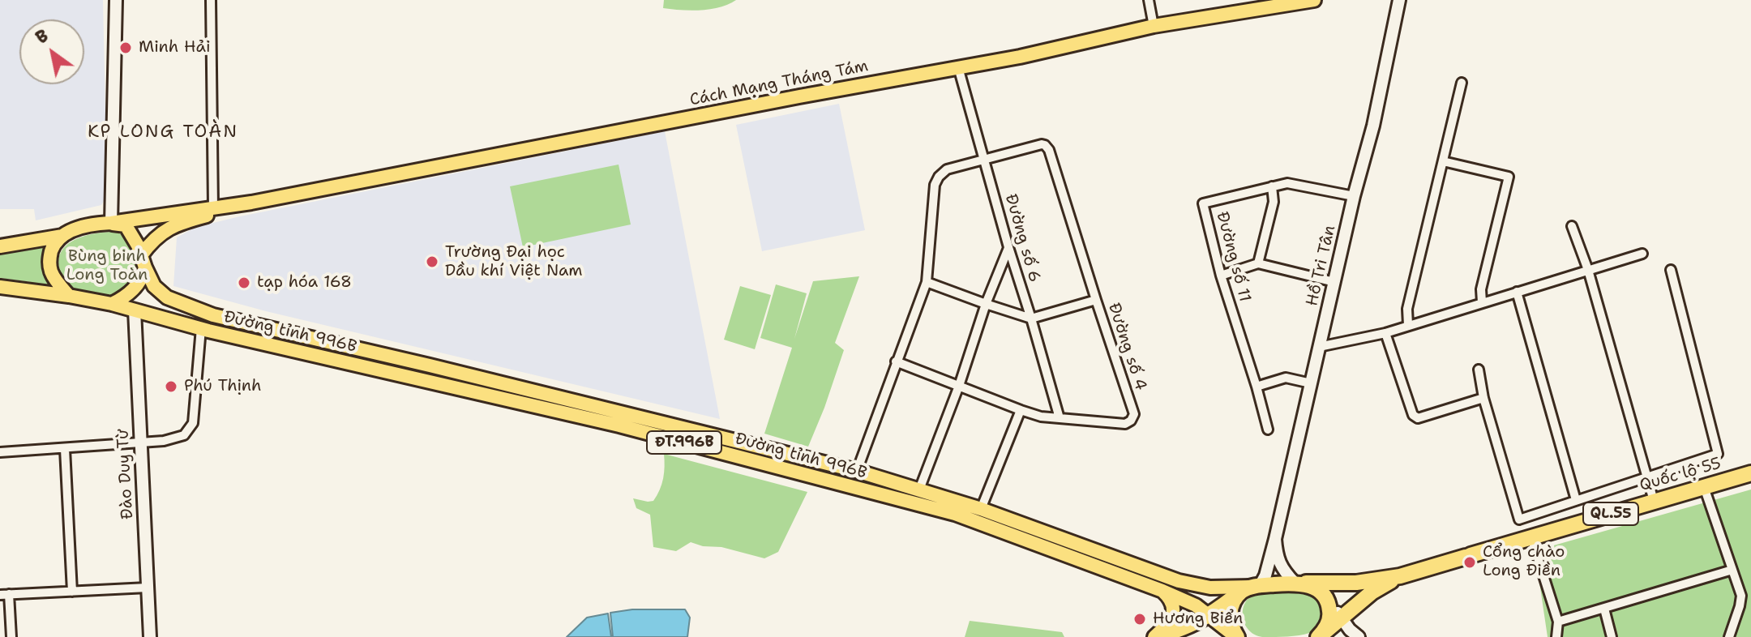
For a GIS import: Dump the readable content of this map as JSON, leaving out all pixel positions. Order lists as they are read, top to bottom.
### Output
{
  "streets": {
    "highway": ["Quốc lộ 55", "QL.55"],
    "main road": ["Cách Mạng Tháng Tám", "Đường tỉnh 996B", "ĐT.996B"],
    "street": [
      "Đường số 6",
      "Đường số 11",
      "Hồ Tri Tân",
      "Đường số 4",
      "Đào Duy Từ"
    ]
  },
  "crossings": [
    ["Cách Mạng Tháng Tám", "Đường số 6"],
    ["Cách Mạng Tháng Tám", "Đường tỉnh 996B"],
    ["Đường số 6", "Đường số 4"],
    ["Đường số 11", "Hồ Tri Tân"],
    ["Hồ Tri Tân", "Đường tỉnh 996B"],
    ["Hồ Tri Tân", "Quốc lộ 55"],
    ["Đường tỉnh 996B", "Đào Duy Từ"],
    ["Đường tỉnh 996B", "Quốc lộ 55"]
  ],
  "districts": ["KP LONG TOÀN"],
  "parks": ["Bùng binh Long Toàn"],
  "places": [
    "Minh Hải",
    "Trường Đại học Dầu khí Việt Nam",
    "tạp hóa 168",
    "Phú Thịnh",
    "Cổng chào Long Điền",
    "Hương Biển"
  ],
  "north": "top left"
}
